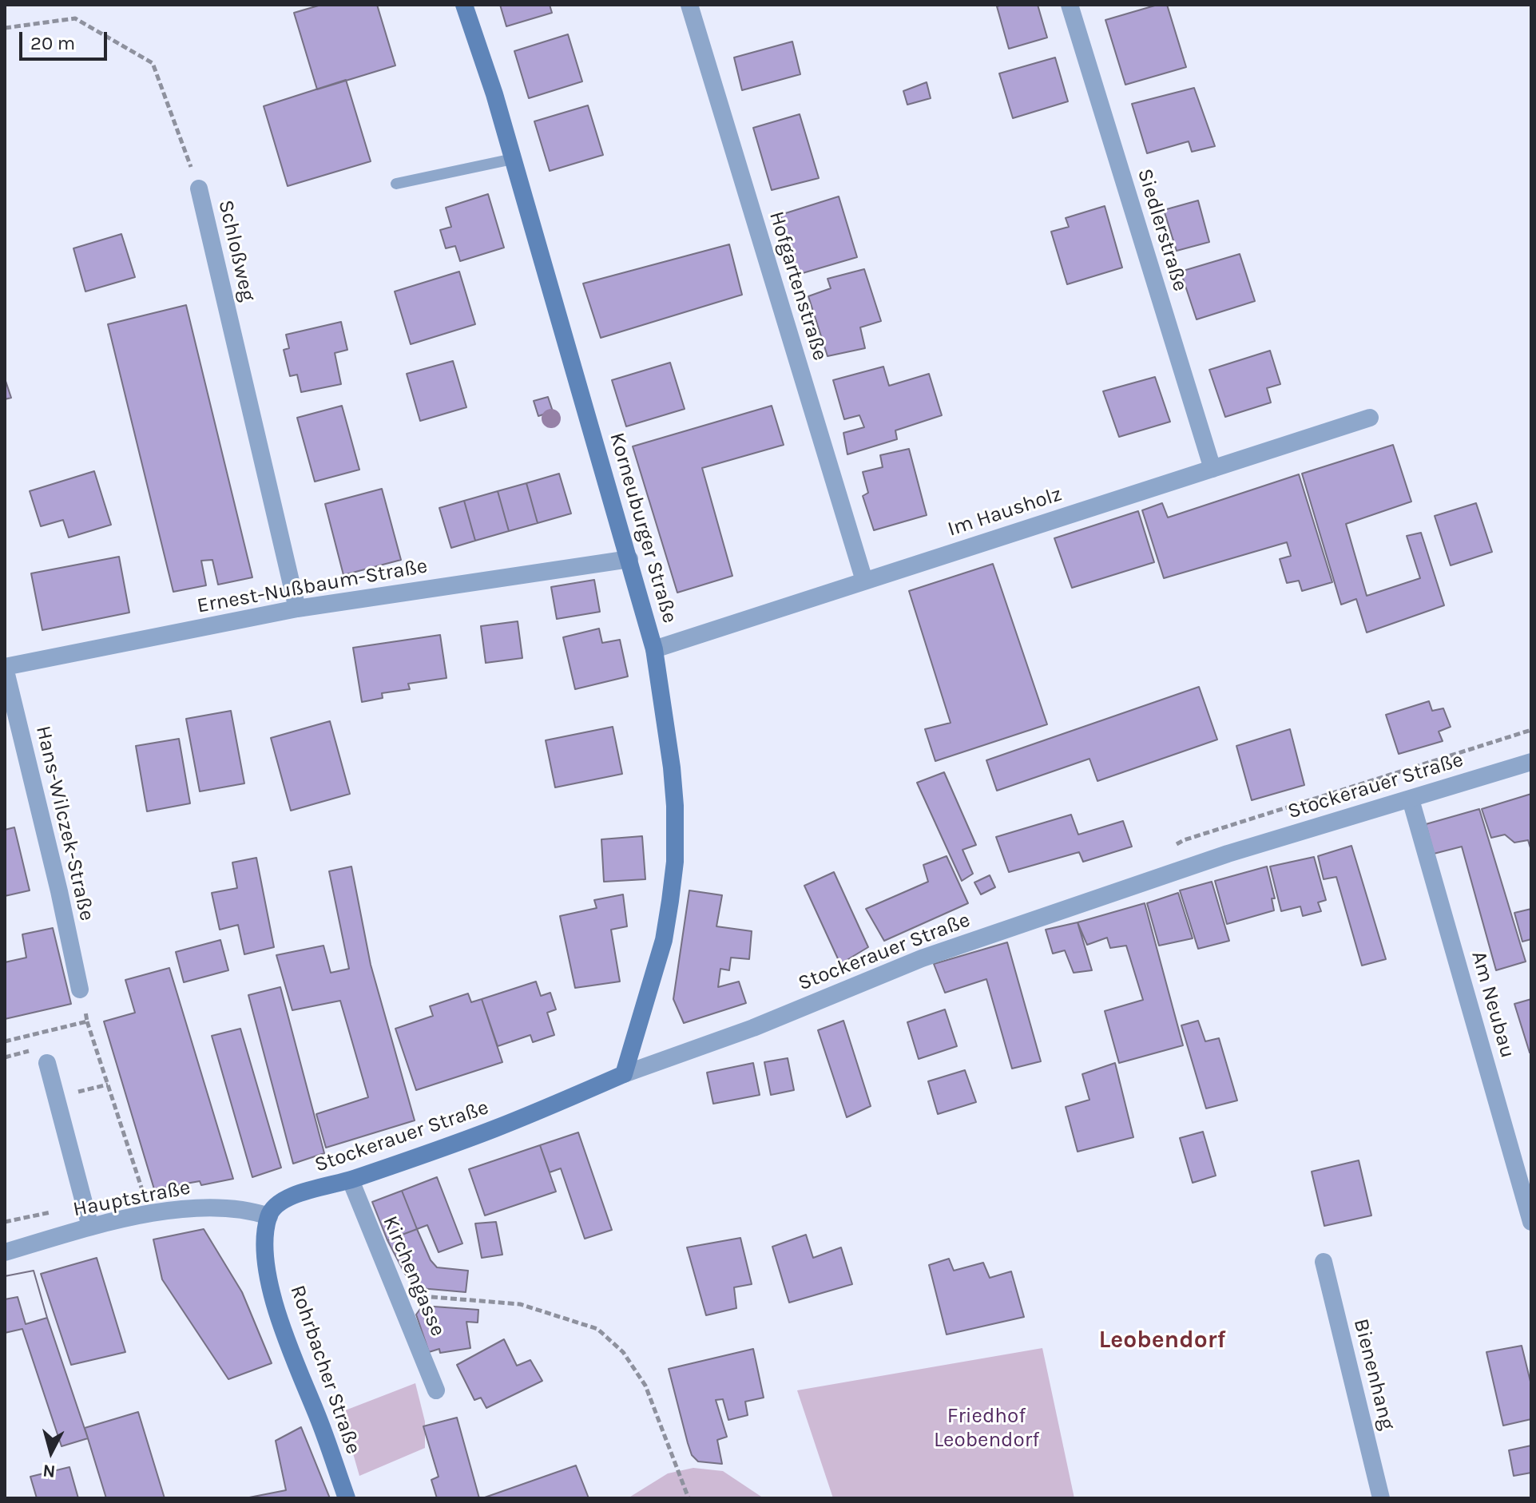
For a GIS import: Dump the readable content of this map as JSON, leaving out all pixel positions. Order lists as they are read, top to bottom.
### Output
{
  "streets": {
    "main road": ["Korneuburger Straße", "Stockerauer Straße", "Rohrbacher Straße"],
    "street": [
      "Siedlerstraße",
      "Schloßweg",
      "Hofgartenstraße",
      "Im Hausholz",
      "Ernest-Nußbaum-Straße",
      "Hans-Wilczek-Straße",
      "Am Neubau",
      "Hauptstraße",
      "Kirchengasse",
      "Bienenhang"
    ]
  },
  "crossings": [
    ["Siedlerstraße", "Im Hausholz"],
    ["Schloßweg", "Ernest-Nußbaum-Straße"],
    ["Hofgartenstraße", "Im Hausholz"],
    ["Im Hausholz", "Korneuburger Straße"],
    ["Korneuburger Straße", "Ernest-Nußbaum-Straße"],
    ["Korneuburger Straße", "Stockerauer Straße"],
    ["Ernest-Nußbaum-Straße", "Hans-Wilczek-Straße"],
    ["Stockerauer Straße", "Am Neubau"],
    ["Stockerauer Straße", "Hauptstraße"],
    ["Stockerauer Straße", "Kirchengasse"],
    ["Stockerauer Straße", "Rohrbacher Straße"],
    ["Hauptstraße", "Rohrbacher Straße"]
  ],
  "districts": ["Leobendorf"],
  "parks": ["Friedhof Leobendorf"],
  "scale_bar": "20 m",
  "north": "bottom"
}
